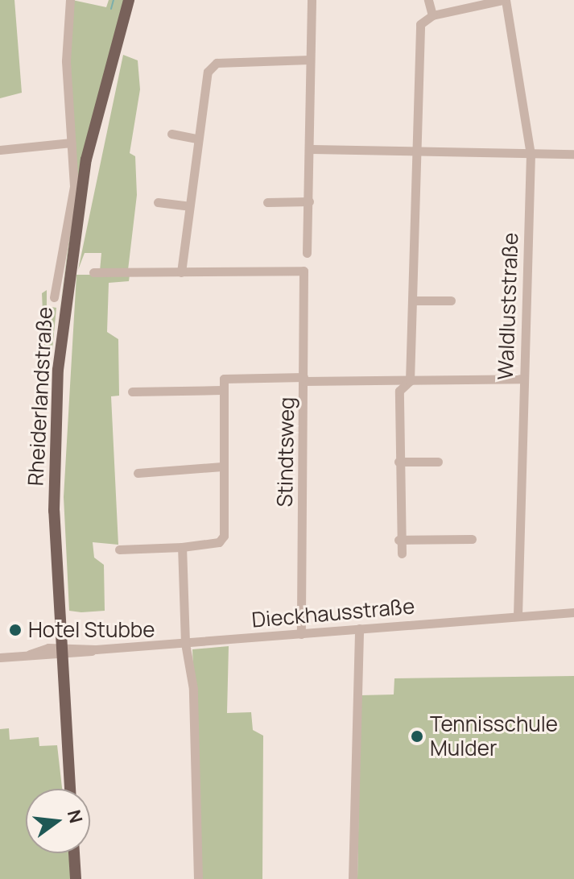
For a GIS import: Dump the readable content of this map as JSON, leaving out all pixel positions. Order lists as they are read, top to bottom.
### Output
{
  "streets": {
    "main road": ["Rheiderlandstraße"],
    "street": ["Waldluststraße", "Stindtsweg", "Dieckhausstraße"]
  },
  "crossings": [
    ["Waldluststraße", "Dieckhausstraße"],
    ["Rheiderlandstraße", "Dieckhausstraße"],
    ["Stindtsweg", "Dieckhausstraße"]
  ],
  "places": ["Hotel Stubbe", "Tennisschule Mulder"],
  "north": "right"
}
